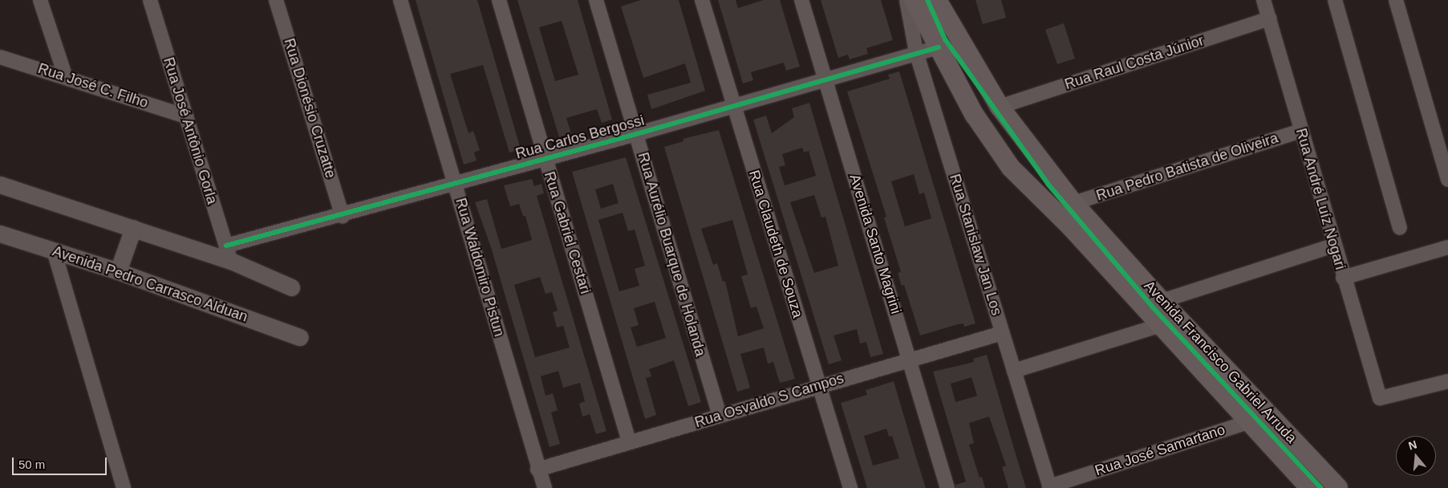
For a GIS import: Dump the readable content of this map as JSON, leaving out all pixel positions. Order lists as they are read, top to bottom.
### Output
{
  "streets": {
    "main road": ["Avenida Francisco Gabriel Arruda"],
    "street": [
      "Rua Raul Costa Júnior",
      "Rua José C. Filho",
      "Rua Dionésio Cruzatte",
      "Rua José Antônio Gorla",
      "Rua Carlos Bergossi",
      "Rua Pedro Batista de Oliveira",
      "Rua André Luíz Nogari",
      "Rua Gabriel Cestari",
      "Rua Claudeth de Souza",
      "Avenida Santo Magrini",
      "Rua Stanislaw Jan Los",
      "Rua Aurélio Buarque de Holanda",
      "Rua Waldomiro Pistun",
      "Avenida Pedro Carrasco Alduan",
      "Rua Osvaldo S Campos",
      "Rua José Samartano"
    ]
  },
  "crossings": [
    ["Rua Raul Costa Júnior", "Rua André Luíz Nogari"],
    ["Rua Raul Costa Júnior", "Avenida Francisco Gabriel Arruda"],
    ["Rua José C. Filho", "Rua José Antônio Gorla"],
    ["Rua Dionésio Cruzatte", "Rua Carlos Bergossi"],
    ["Rua José Antônio Gorla", "Rua Carlos Bergossi"],
    ["Rua Carlos Bergossi", "Rua Gabriel Cestari"],
    ["Rua Carlos Bergossi", "Rua Claudeth de Souza"],
    ["Rua Carlos Bergossi", "Avenida Santo Magrini"],
    ["Rua Carlos Bergossi", "Rua Stanislaw Jan Los"],
    ["Rua Carlos Bergossi", "Rua Aurélio Buarque de Holanda"],
    ["Rua Carlos Bergossi", "Rua Waldomiro Pistun"],
    ["Rua Carlos Bergossi", "Avenida Francisco Gabriel Arruda"],
    ["Rua Pedro Batista de Oliveira", "Rua André Luíz Nogari"],
    ["Rua Pedro Batista de Oliveira", "Avenida Francisco Gabriel Arruda"],
    ["Rua Gabriel Cestari", "Rua Osvaldo S Campos"],
    ["Rua Claudeth de Souza", "Rua Osvaldo S Campos"],
    ["Avenida Santo Magrini", "Rua Osvaldo S Campos"],
    ["Rua Stanislaw Jan Los", "Rua Osvaldo S Campos"],
    ["Rua Stanislaw Jan Los", "Rua José Samartano"],
    ["Rua Aurélio Buarque de Holanda", "Rua Osvaldo S Campos"],
    ["Rua Waldomiro Pistun", "Rua Osvaldo S Campos"],
    ["Avenida Francisco Gabriel Arruda", "Rua José Samartano"]
  ],
  "scale_bar": "50 m",
  "north": "top"
}
